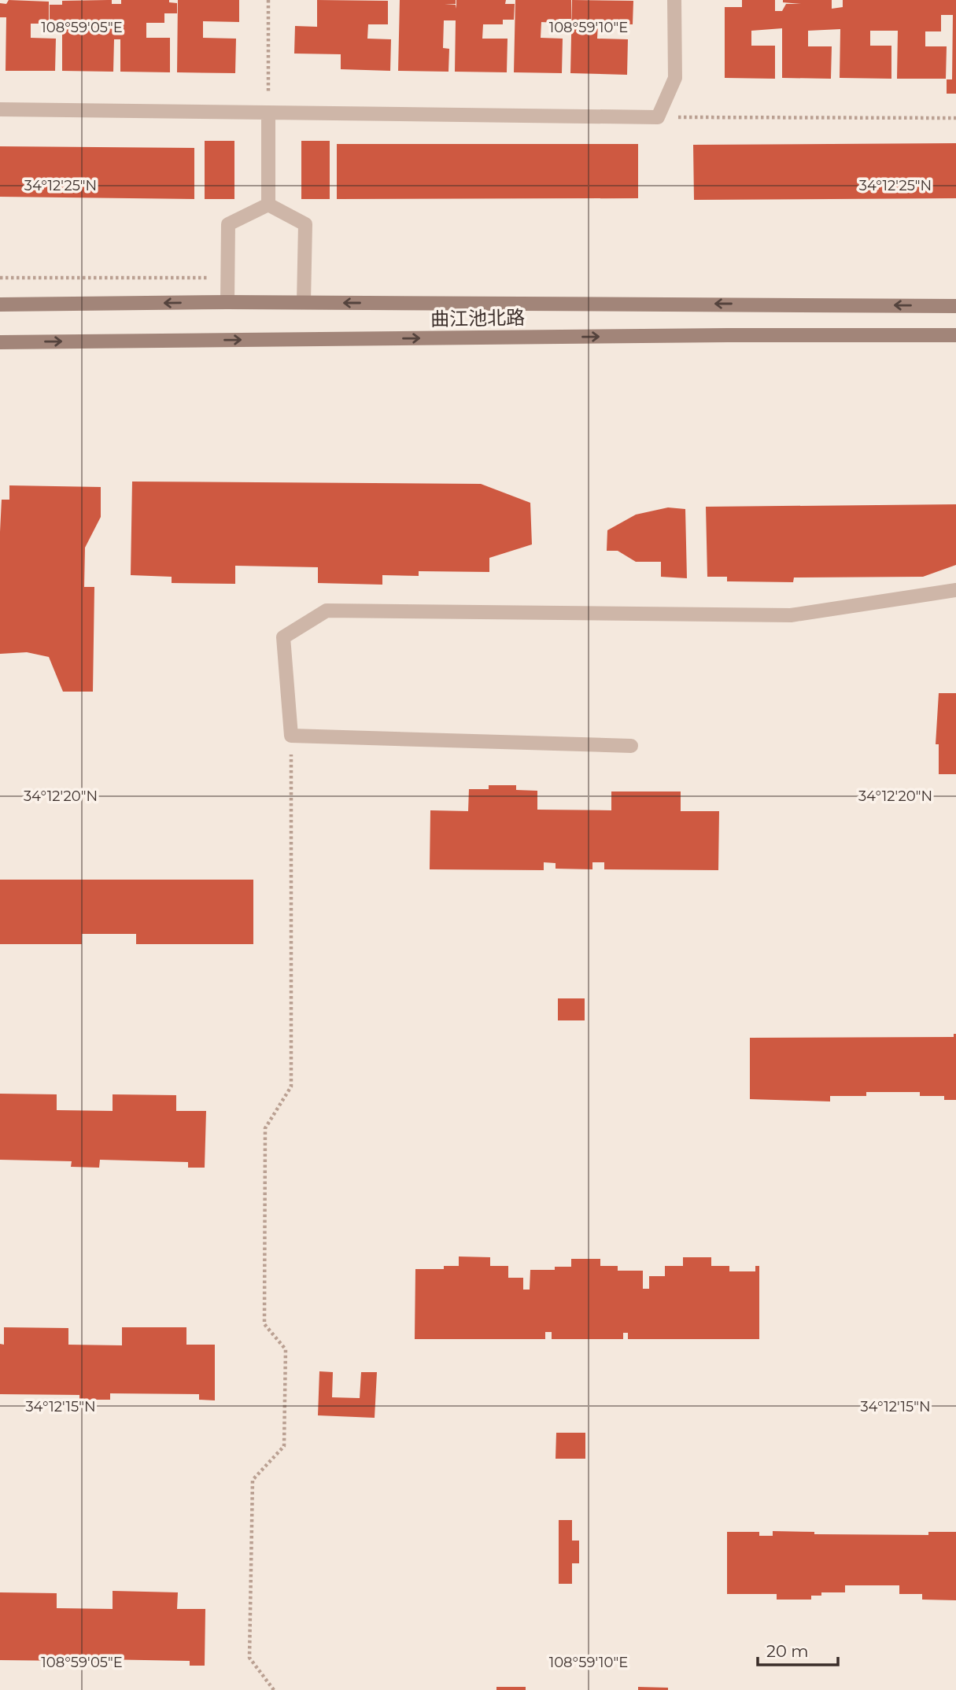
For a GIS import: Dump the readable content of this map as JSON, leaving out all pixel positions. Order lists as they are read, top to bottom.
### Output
{
  "streets": {
    "main road": ["曲江池北路"]
  },
  "scale_bar": "20 m",
  "coordinates": [
    "108°59'05\"E",
    "108°59'10\"E",
    "34°12'25\"N",
    "34°12'20\"N",
    "34°12'15\"N"
  ]
}
